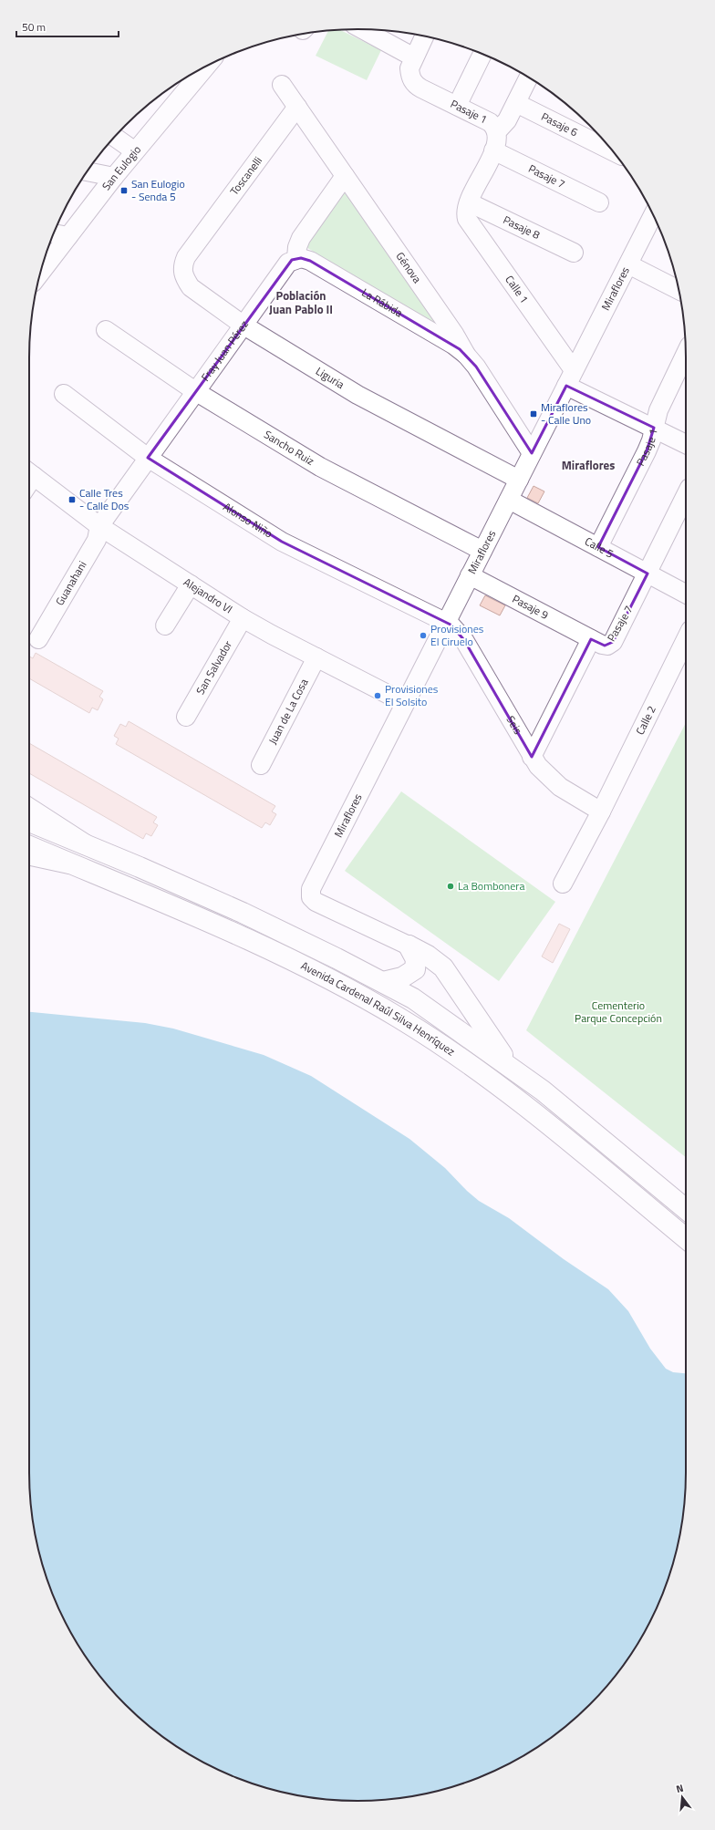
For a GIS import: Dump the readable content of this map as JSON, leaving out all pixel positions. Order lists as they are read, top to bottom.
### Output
{
  "streets": {
    "main road": ["Avenida Cardenal Raúl Silva Henríquez"],
    "street": [
      "Pasaje 1",
      "Pasaje 6",
      "San Eulogio",
      "Toscanelli",
      "Pasaje 7",
      "Pasaje 8",
      "Génova",
      "Miraflores",
      "Calle 1",
      "La Rábida",
      "Fray Juan Pérez",
      "Liguria",
      "Sancho Ruiz",
      "Alonso Niño",
      "Calle 5",
      "Guanahani",
      "Alejandro VI",
      "Pasaje 9",
      "San Salvador",
      "Juan de La Cosa",
      "Calle 2",
      "Seis"
    ]
  },
  "crossings": [
    ["Pasaje 1", "Pasaje 7"],
    ["Pasaje 1", "Pasaje 8"],
    ["Pasaje 1", "Calle 1"],
    ["Pasaje 1", "Calle 5"],
    ["Toscanelli", "Génova"],
    ["Toscanelli", "Liguria"],
    ["Pasaje 7", "Calle 5"],
    ["Pasaje 7", "Pasaje 9"],
    ["Pasaje 7", "Seis"],
    ["Pasaje 8", "Calle 1"],
    ["Génova", "Miraflores"],
    ["Génova", "La Rábida"],
    ["Miraflores", "Calle 1"],
    ["Miraflores", "Liguria"],
    ["Miraflores", "Sancho Ruiz"],
    ["Miraflores", "Alonso Niño"],
    ["Miraflores", "Calle 5"],
    ["Miraflores", "Alejandro VI"],
    ["Miraflores", "Pasaje 9"],
    ["Miraflores", "Seis"],
    ["La Rábida", "Fray Juan Pérez"],
    ["Fray Juan Pérez", "Liguria"],
    ["Fray Juan Pérez", "Sancho Ruiz"],
    ["Fray Juan Pérez", "Alonso Niño"],
    ["Fray Juan Pérez", "Guanahani"],
    ["Fray Juan Pérez", "Alejandro VI"],
    ["Alonso Niño", "Seis"],
    ["Guanahani", "Alejandro VI"],
    ["Alejandro VI", "San Salvador"],
    ["Alejandro VI", "Juan de La Cosa"],
    ["Calle 2", "Seis"]
  ],
  "districts": ["Población Juan Pablo II", "Miraflores"],
  "parks": ["Cementerio Parque Concepción"],
  "places": {
    "transit": ["San Eulogio - Senda 5", "Miraflores - Calle Uno", "Calle Tres - Calle Dos"],
    "other": ["Provisiones El Ciruelo", "Provisiones El Solsito", "La Bombonera"]
  },
  "scale_bar": "50 m",
  "north": "top"
}
